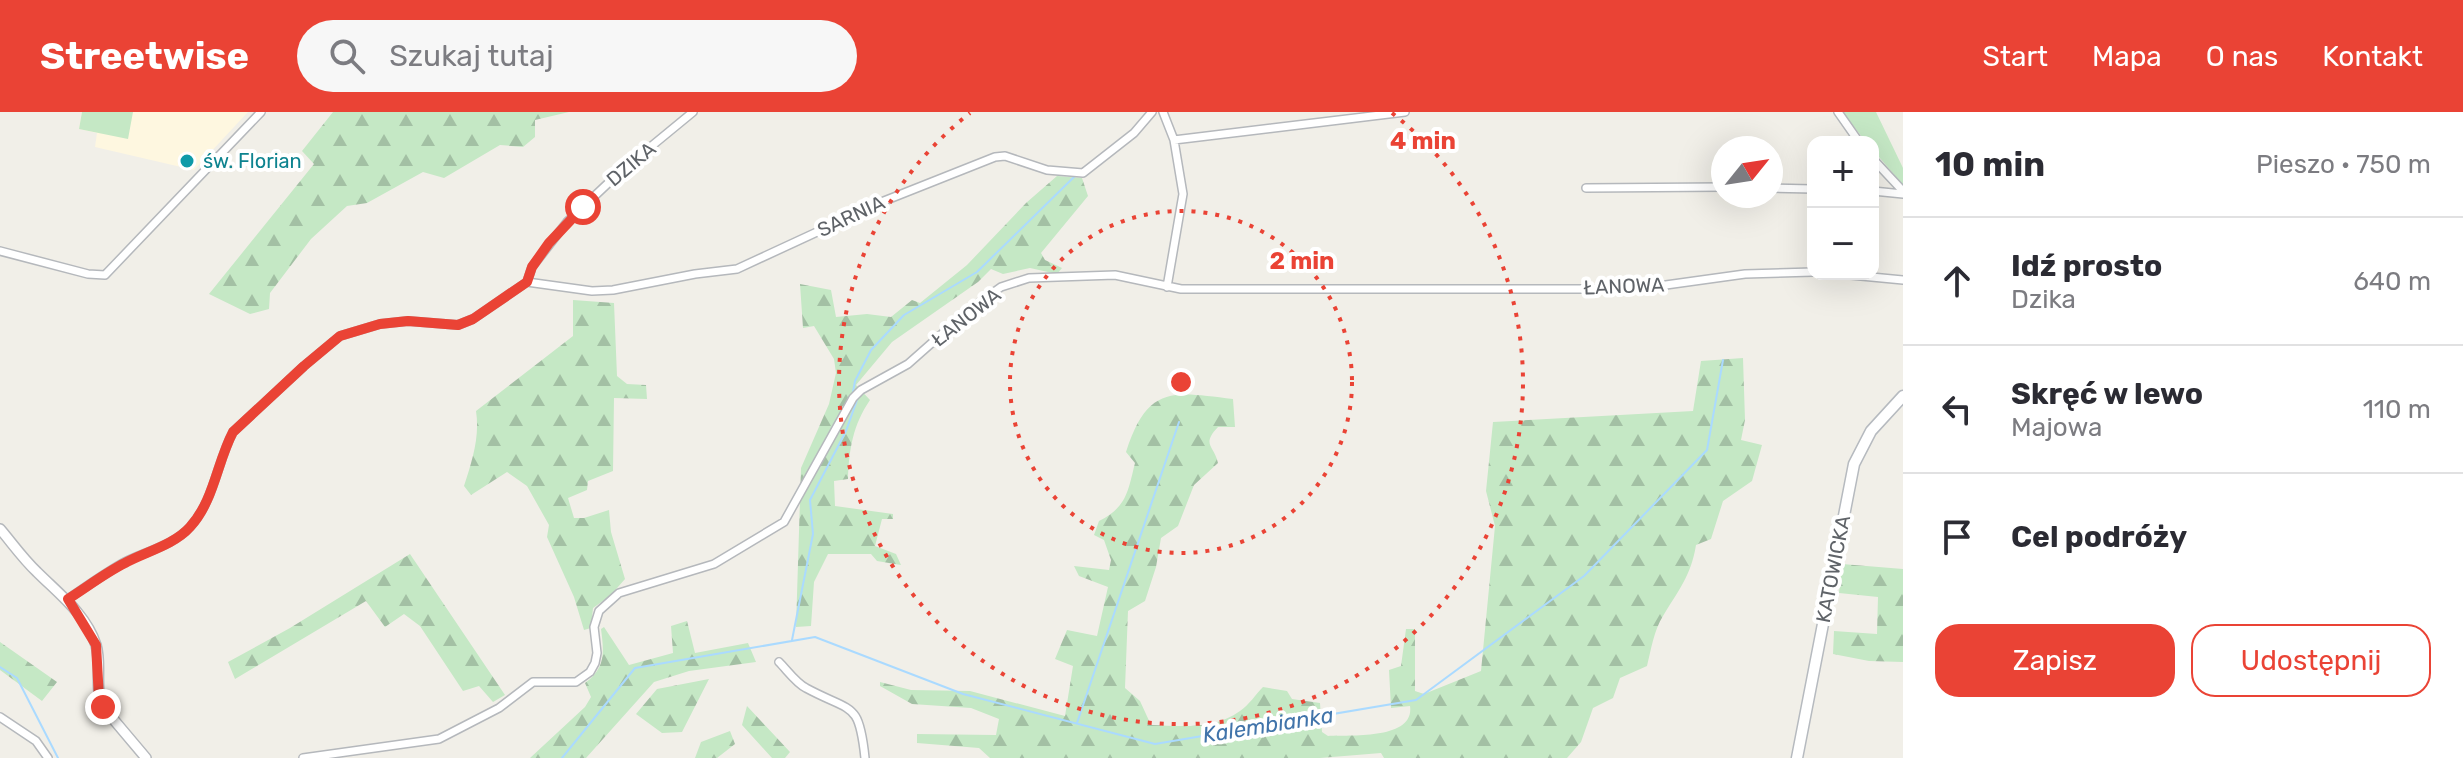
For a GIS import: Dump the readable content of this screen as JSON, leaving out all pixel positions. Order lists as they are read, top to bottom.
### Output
{
  "streets": {
    "main road": ["KATOWICKA"],
    "street": ["DZIKA", "SARNIA", "ŁANOWA"]
  },
  "crossings": [
    ["DZIKA", "SARNIA"]
  ],
  "water": ["Kalembianka"],
  "places": ["św. Florian"],
  "north": "top right",
  "page": {
    "header": "Streetwise",
    "search": "Szukaj tutaj",
    "nav": [
      "Start",
      "Mapa",
      "O nas",
      "Kontakt"
    ],
    "heading": ["10 min", "Pieszo · 750 m"],
    "map_buttons": ["+", "−"],
    "list": [
      ["Idź prosto", "Dzika", "640 m"],
      ["Skręć w lewo", "Majowa", "110 m"],
      "Cel podróży"
    ],
    "buttons": ["Zapisz", "Udostępnij"]
  },
  "rings": ["4 min", "2 min"]
}
